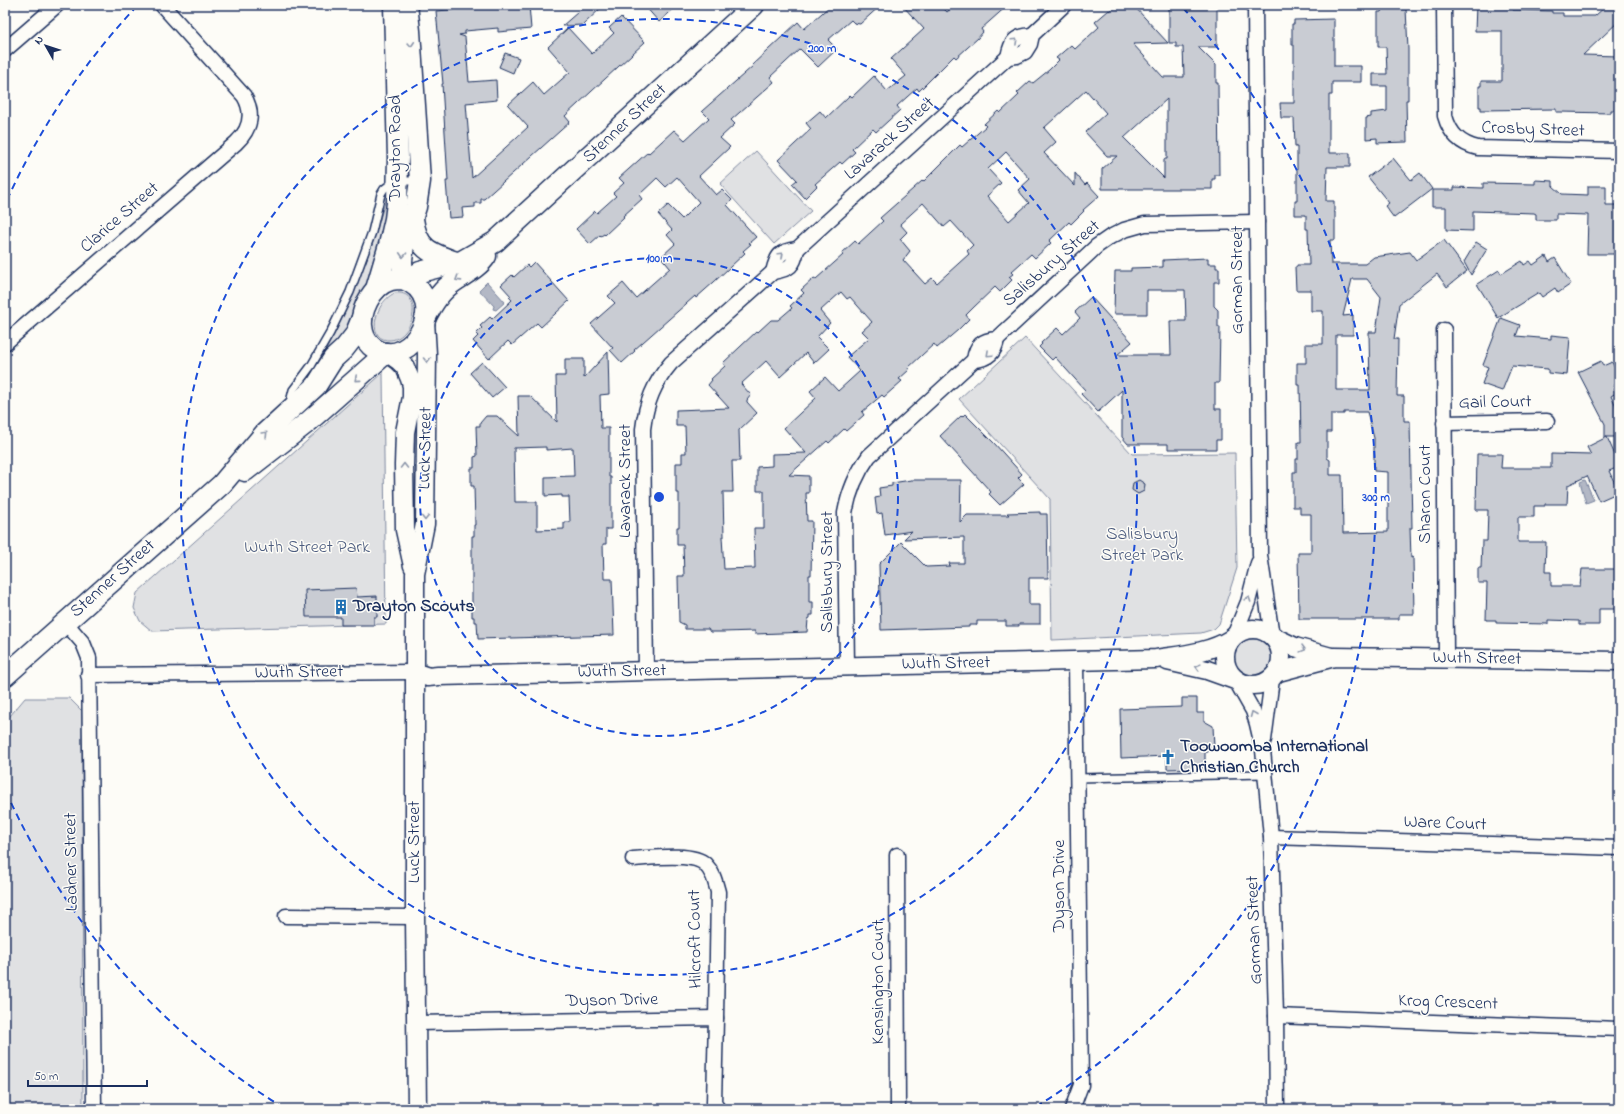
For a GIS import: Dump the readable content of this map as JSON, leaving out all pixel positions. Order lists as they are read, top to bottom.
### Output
{
  "streets": {
    "main road": ["Stenner Street", "Drayton Road"],
    "street": [
      "Crosby Street",
      "Lavarack Street",
      "Clarice Street",
      "Salisbury Street",
      "Gorman Street",
      "Gail Court",
      "Luck Street",
      "Sharon Court",
      "Wuth Street",
      "Ware Court",
      "Ladner Street",
      "Dyson Drive",
      "Hilcroft Court",
      "Kensington Court",
      "Krog Crescent"
    ]
  },
  "crossings": [
    ["Stenner Street", "Drayton Road"],
    ["Stenner Street", "Luck Street"],
    ["Stenner Street", "Ladner Street"],
    ["Lavarack Street", "Wuth Street"],
    ["Drayton Road", "Luck Street"],
    ["Salisbury Street", "Gorman Street"],
    ["Salisbury Street", "Wuth Street"],
    ["Gorman Street", "Wuth Street"],
    ["Gorman Street", "Ware Court"],
    ["Gorman Street", "Krog Crescent"],
    ["Gail Court", "Sharon Court"],
    ["Luck Street", "Wuth Street"],
    ["Luck Street", "Dyson Drive"],
    ["Sharon Court", "Wuth Street"],
    ["Wuth Street", "Ladner Street"],
    ["Wuth Street", "Dyson Drive"],
    ["Dyson Drive", "Hilcroft Court"]
  ],
  "parks": ["Salisbury Street Park", "Wuth Street Park"],
  "places": {
    "building": ["Drayton Scouts"],
    "church": ["Toowoomba International Christian Church"]
  },
  "scale_bar": "50 m",
  "north": "top left",
  "rings": ["200 m", "100 m", "300 m"]
}
